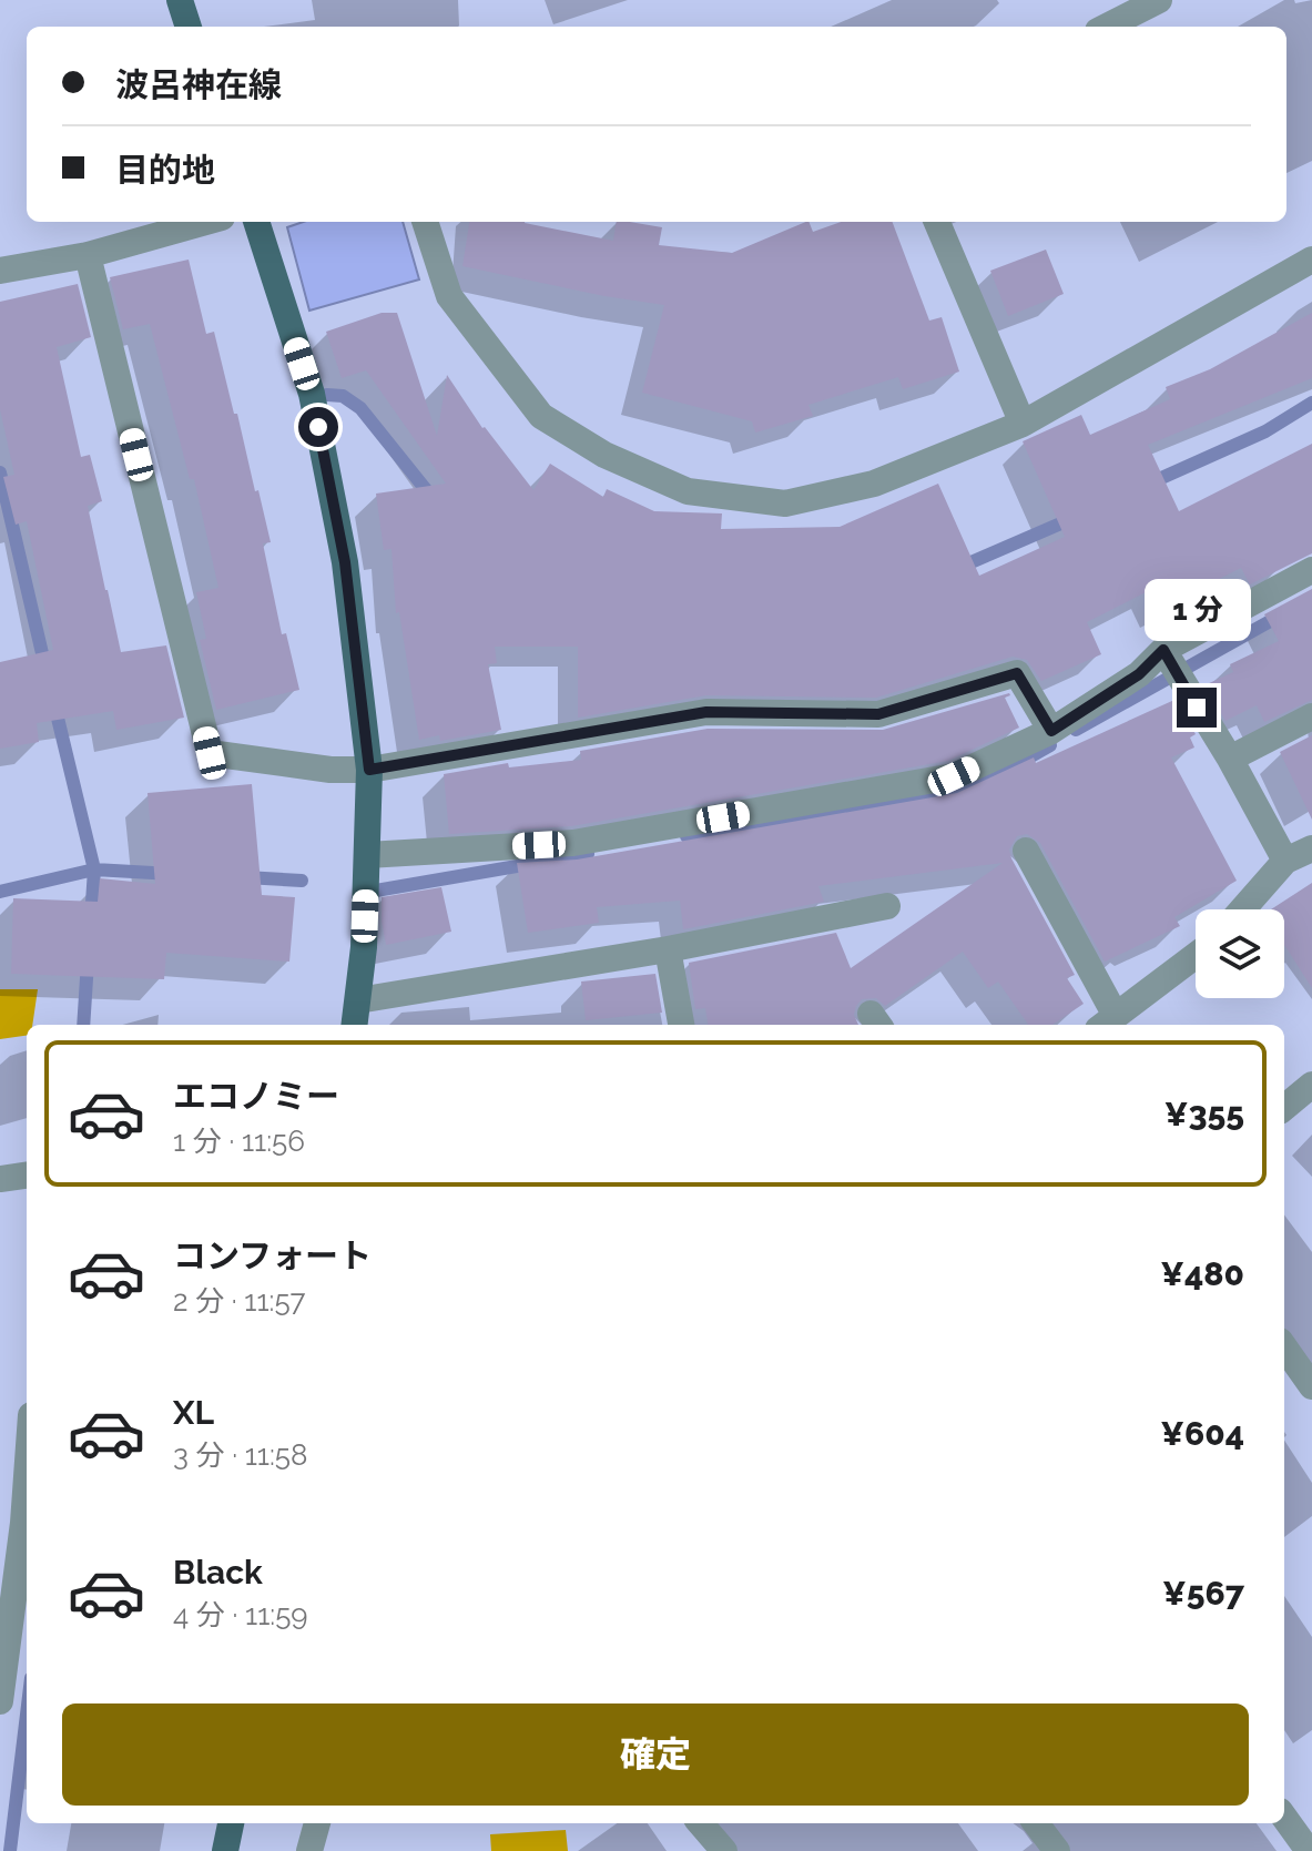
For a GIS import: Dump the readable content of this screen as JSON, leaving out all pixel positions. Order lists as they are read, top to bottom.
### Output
{
  "page": {
    "banner": ["波呂神在線", "目的地"],
    "bubble": "1 分",
    "list": [
      {
        "name": "エコノミー",
        "note": "1 分 · 11:56",
        "value": "¥355"
      },
      {
        "name": "コンフォート",
        "note": "2 分 · 11:57",
        "value": "¥480"
      },
      {
        "name": "XL",
        "note": "3 分 · 11:58",
        "value": "¥604"
      },
      {
        "name": "Black",
        "note": "4 分 · 11:59",
        "value": "¥567"
      }
    ],
    "buttons": "確定"
  }
}
